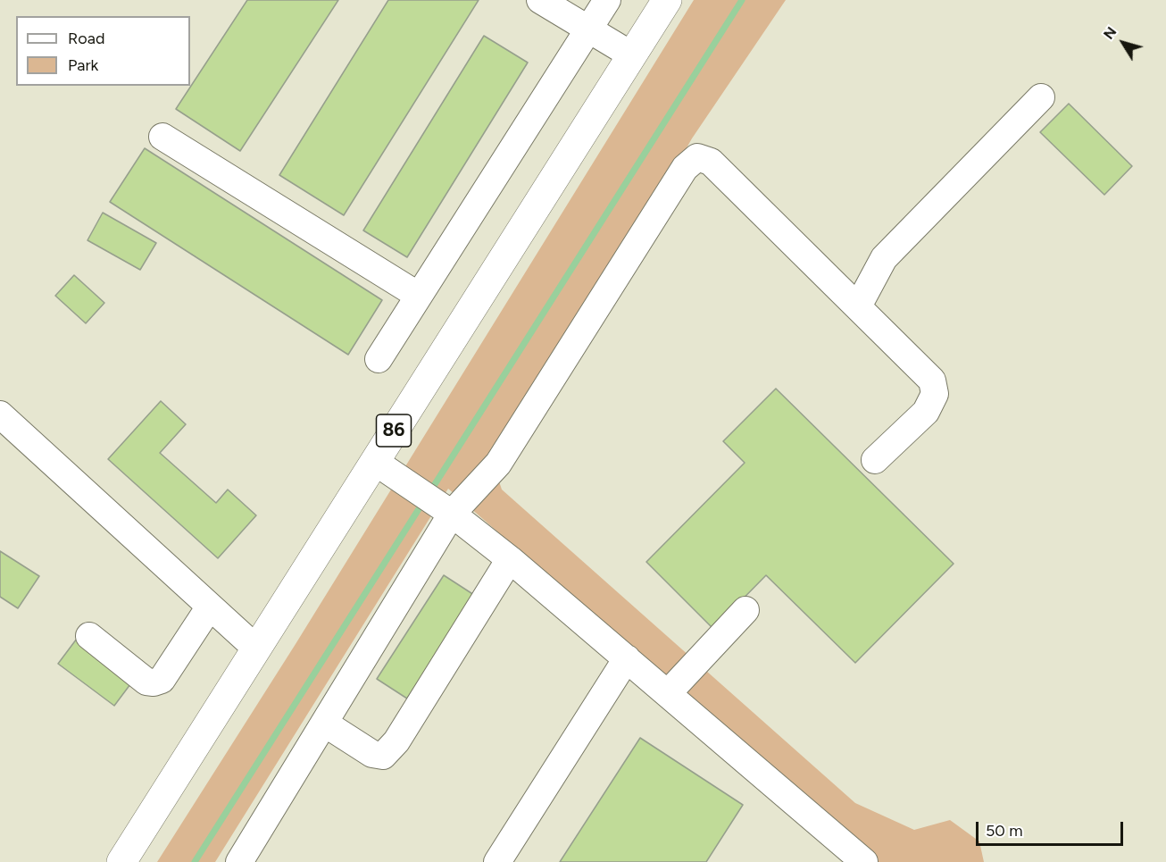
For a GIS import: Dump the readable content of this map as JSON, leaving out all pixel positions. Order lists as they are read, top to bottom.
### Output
{
  "streets": {
    "main road": ["86"]
  },
  "legend": ["Road", "Park"],
  "scale_bar": "50 m",
  "north": "top left"
}
